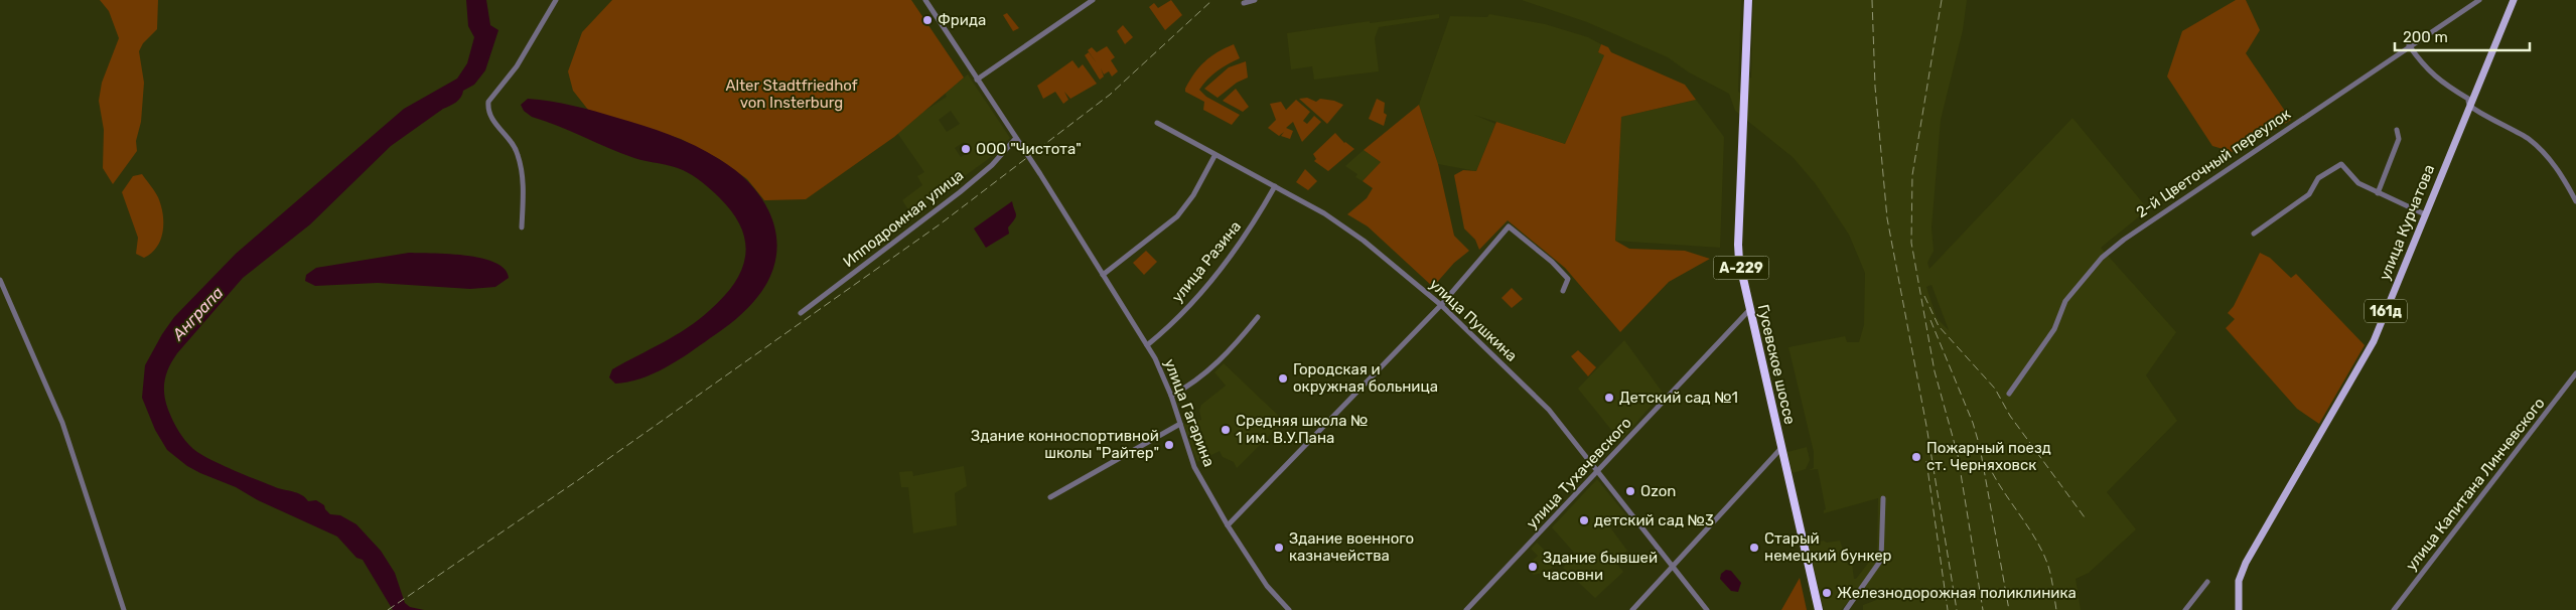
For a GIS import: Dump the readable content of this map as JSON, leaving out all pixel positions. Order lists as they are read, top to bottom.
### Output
{
  "streets": {
    "highway": ["А-229", "Гусевское шоссе"],
    "main road": ["улица Курчатова", "161д"],
    "street": [
      "2-й Цветочный переулок",
      "Ипподромная улица",
      "улица Разина",
      "улица Пушкина",
      "улица Гагарина",
      "улица Тухачевского",
      "улица Капитана Линчевского"
    ]
  },
  "crossings": [
    ["Ипподромная улица", "улица Гагарина"],
    ["улица Разина", "улица Пушкина"],
    ["улица Разина", "улица Гагарина"],
    ["улица Пушкина", "улица Тухачевского"],
    ["Гусевское шоссе", "улица Тухачевского"]
  ],
  "water": ["Анграпа"],
  "parks": ["Alter Stadtfriedhof von Insterburg"],
  "places": [
    "Фрида",
    "ООО \"Чистота\"",
    "Городская и окружная больница",
    "Детский сад №1",
    "Средняя школа № 1 им. В.У.Пана",
    "Здание конноспортивной школы \"Райтер\"",
    "Пожарный поезд ст. Черняховск",
    "Ozon",
    "детский сад №3",
    "Здание военного казначейства",
    "Старый немецкий бункер",
    "Здание бывшей часовни",
    "Железнодорожная поликлиника"
  ],
  "scale_bar": "200 m"
}
